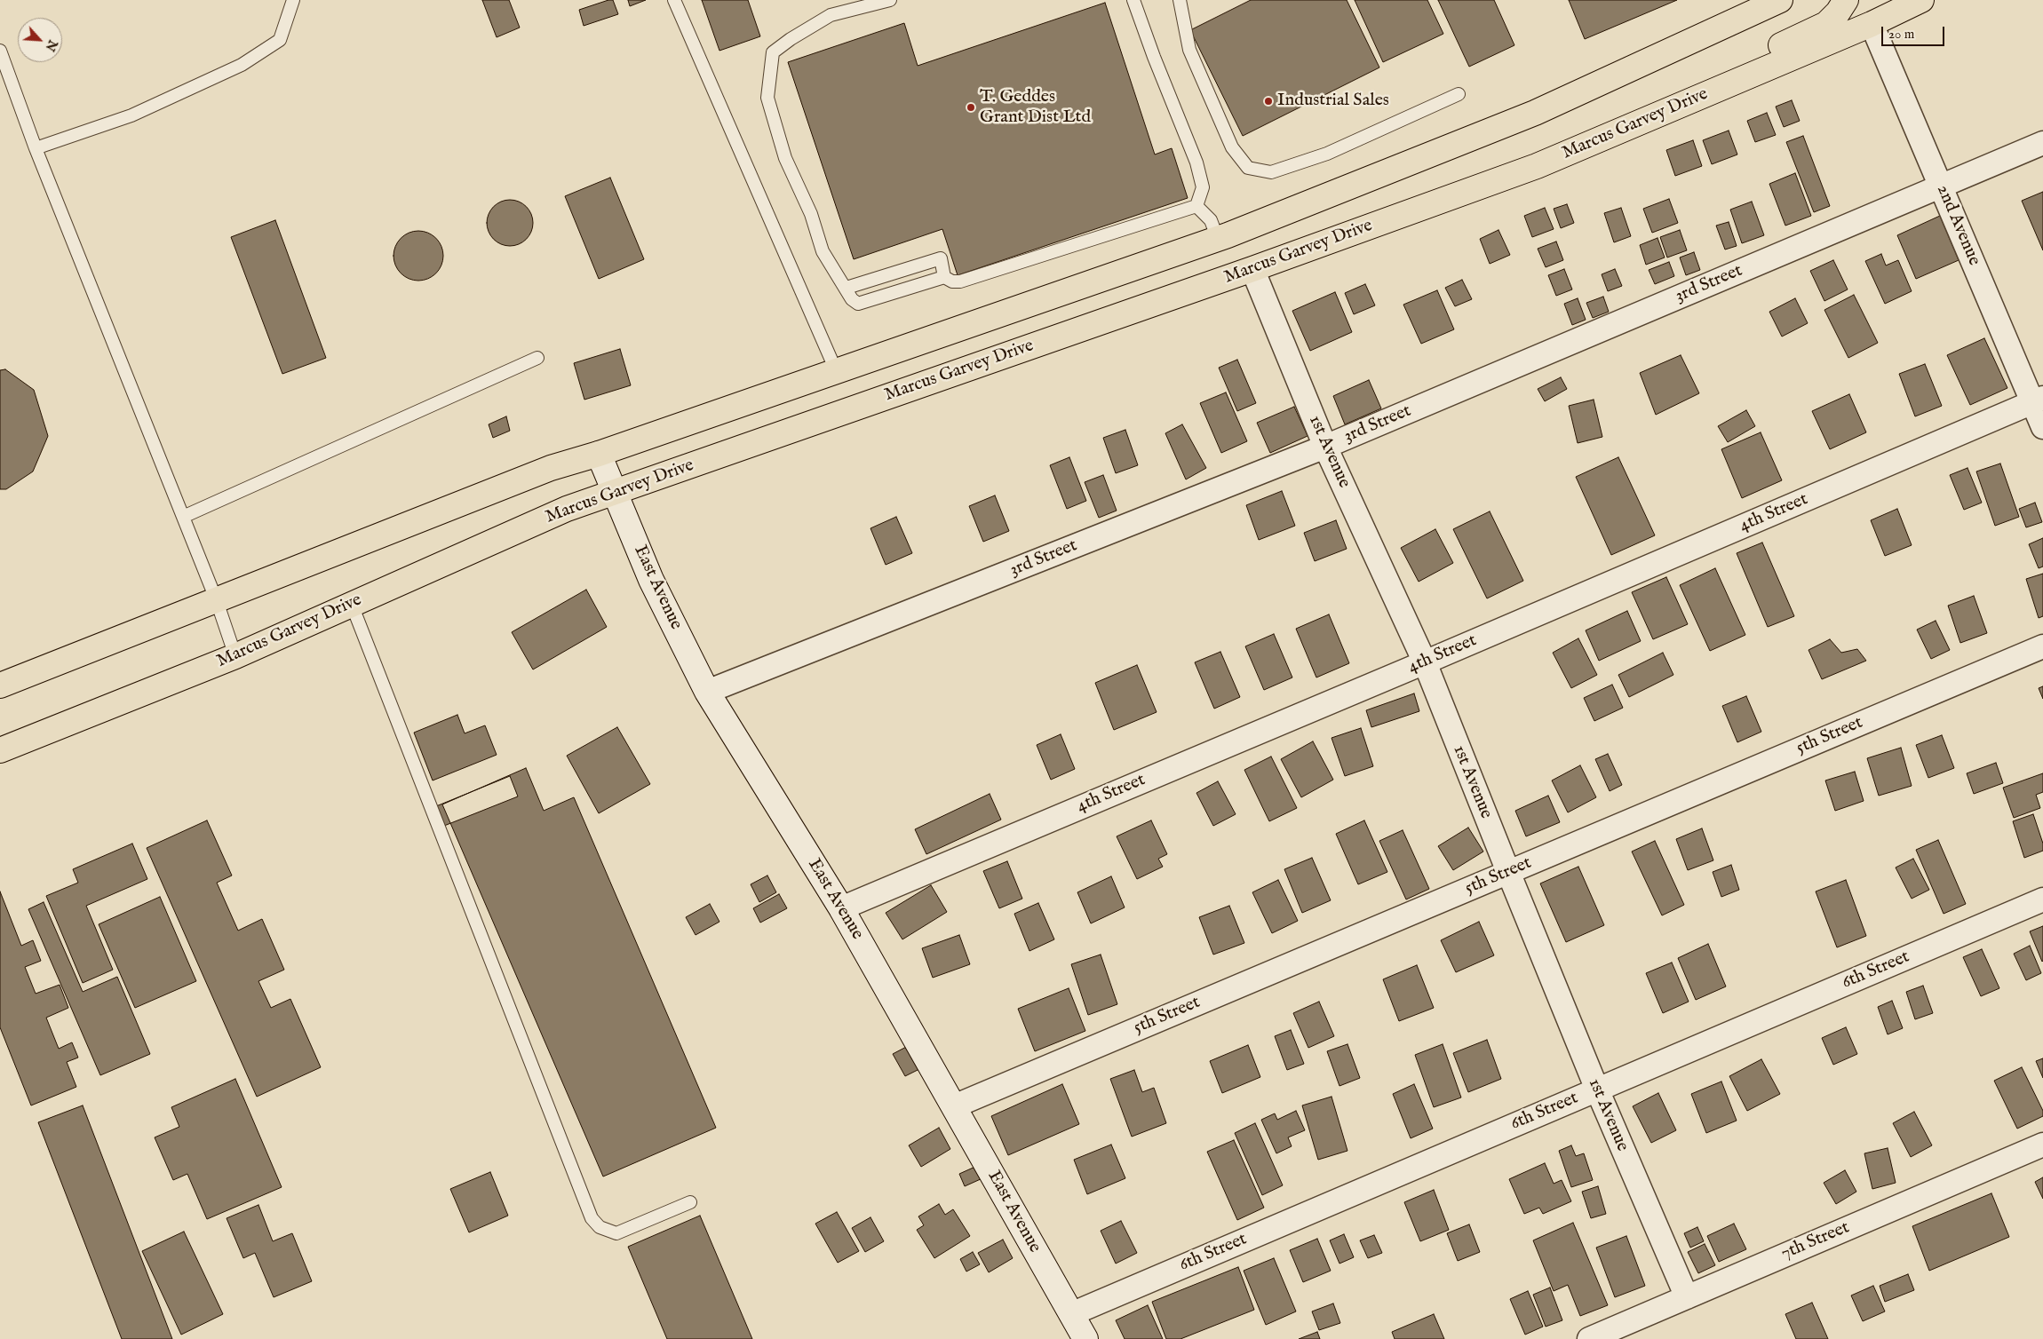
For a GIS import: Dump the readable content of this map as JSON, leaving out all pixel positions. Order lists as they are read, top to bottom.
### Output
{
  "streets": {
    "highway": ["Marcus Garvey Drive"],
    "main road": ["East Avenue"],
    "street": [
      "2nd Avenue",
      "3rd Street",
      "1st Avenue",
      "4th Street",
      "5th Street",
      "6th Street",
      "7th Street"
    ]
  },
  "crossings": [
    ["Marcus Garvey Drive", "2nd Avenue"],
    ["Marcus Garvey Drive", "1st Avenue"],
    ["Marcus Garvey Drive", "East Avenue"],
    ["2nd Avenue", "3rd Street"],
    ["2nd Avenue", "4th Street"],
    ["3rd Street", "1st Avenue"],
    ["3rd Street", "East Avenue"],
    ["1st Avenue", "4th Street"],
    ["1st Avenue", "5th Street"],
    ["1st Avenue", "6th Street"],
    ["1st Avenue", "7th Street"],
    ["4th Street", "East Avenue"],
    ["East Avenue", "5th Street"],
    ["East Avenue", "6th Street"]
  ],
  "places": ["Industrial Sales", "T. Geddes Grant Dist Ltd"],
  "scale_bar": "20 m",
  "north": "bottom right"
}
